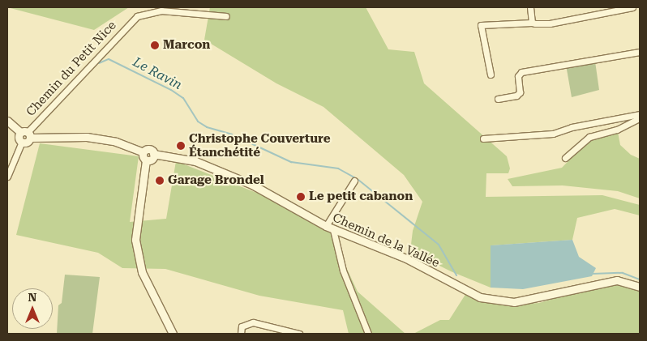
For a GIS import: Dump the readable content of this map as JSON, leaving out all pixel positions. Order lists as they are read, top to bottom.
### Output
{
  "streets": {
    "street": ["Chemin du Petit Nice", "Chemin de la Vallée"]
  },
  "water": ["Le Ravin"],
  "places": [
    "Marcon",
    "Christophe Couverture Étanchétité",
    "Garage Brondel",
    "Le petit cabanon"
  ],
  "north": "top"
}
